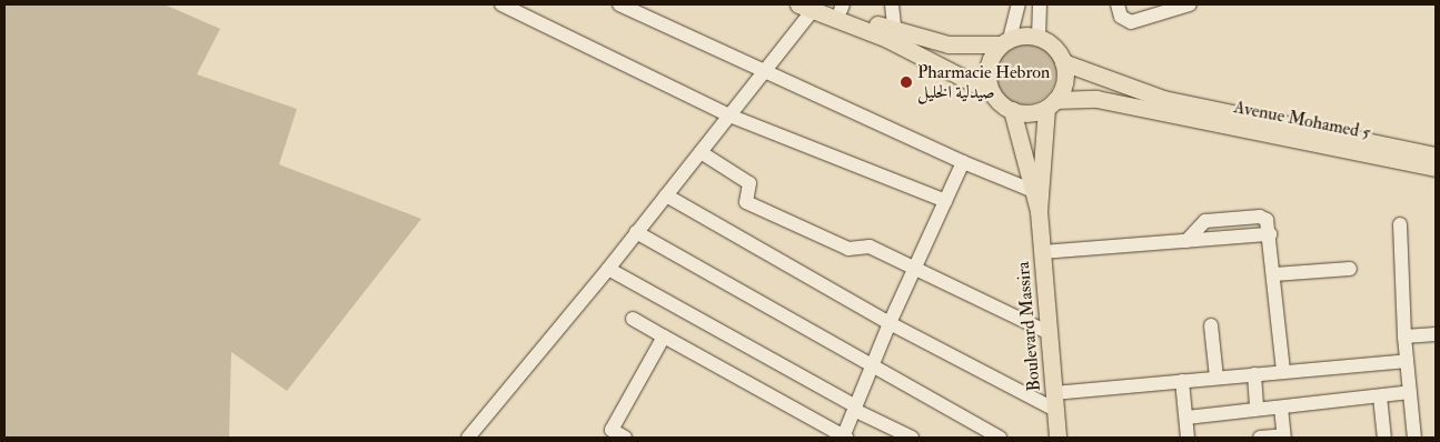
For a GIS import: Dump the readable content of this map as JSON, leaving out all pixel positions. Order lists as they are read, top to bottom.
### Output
{
  "streets": {
    "main road": ["Avenue Mohamed 5", "Boulevard Massira"]
  },
  "places": ["Pharmacie Hebron صيدلية الخليل"]
}
